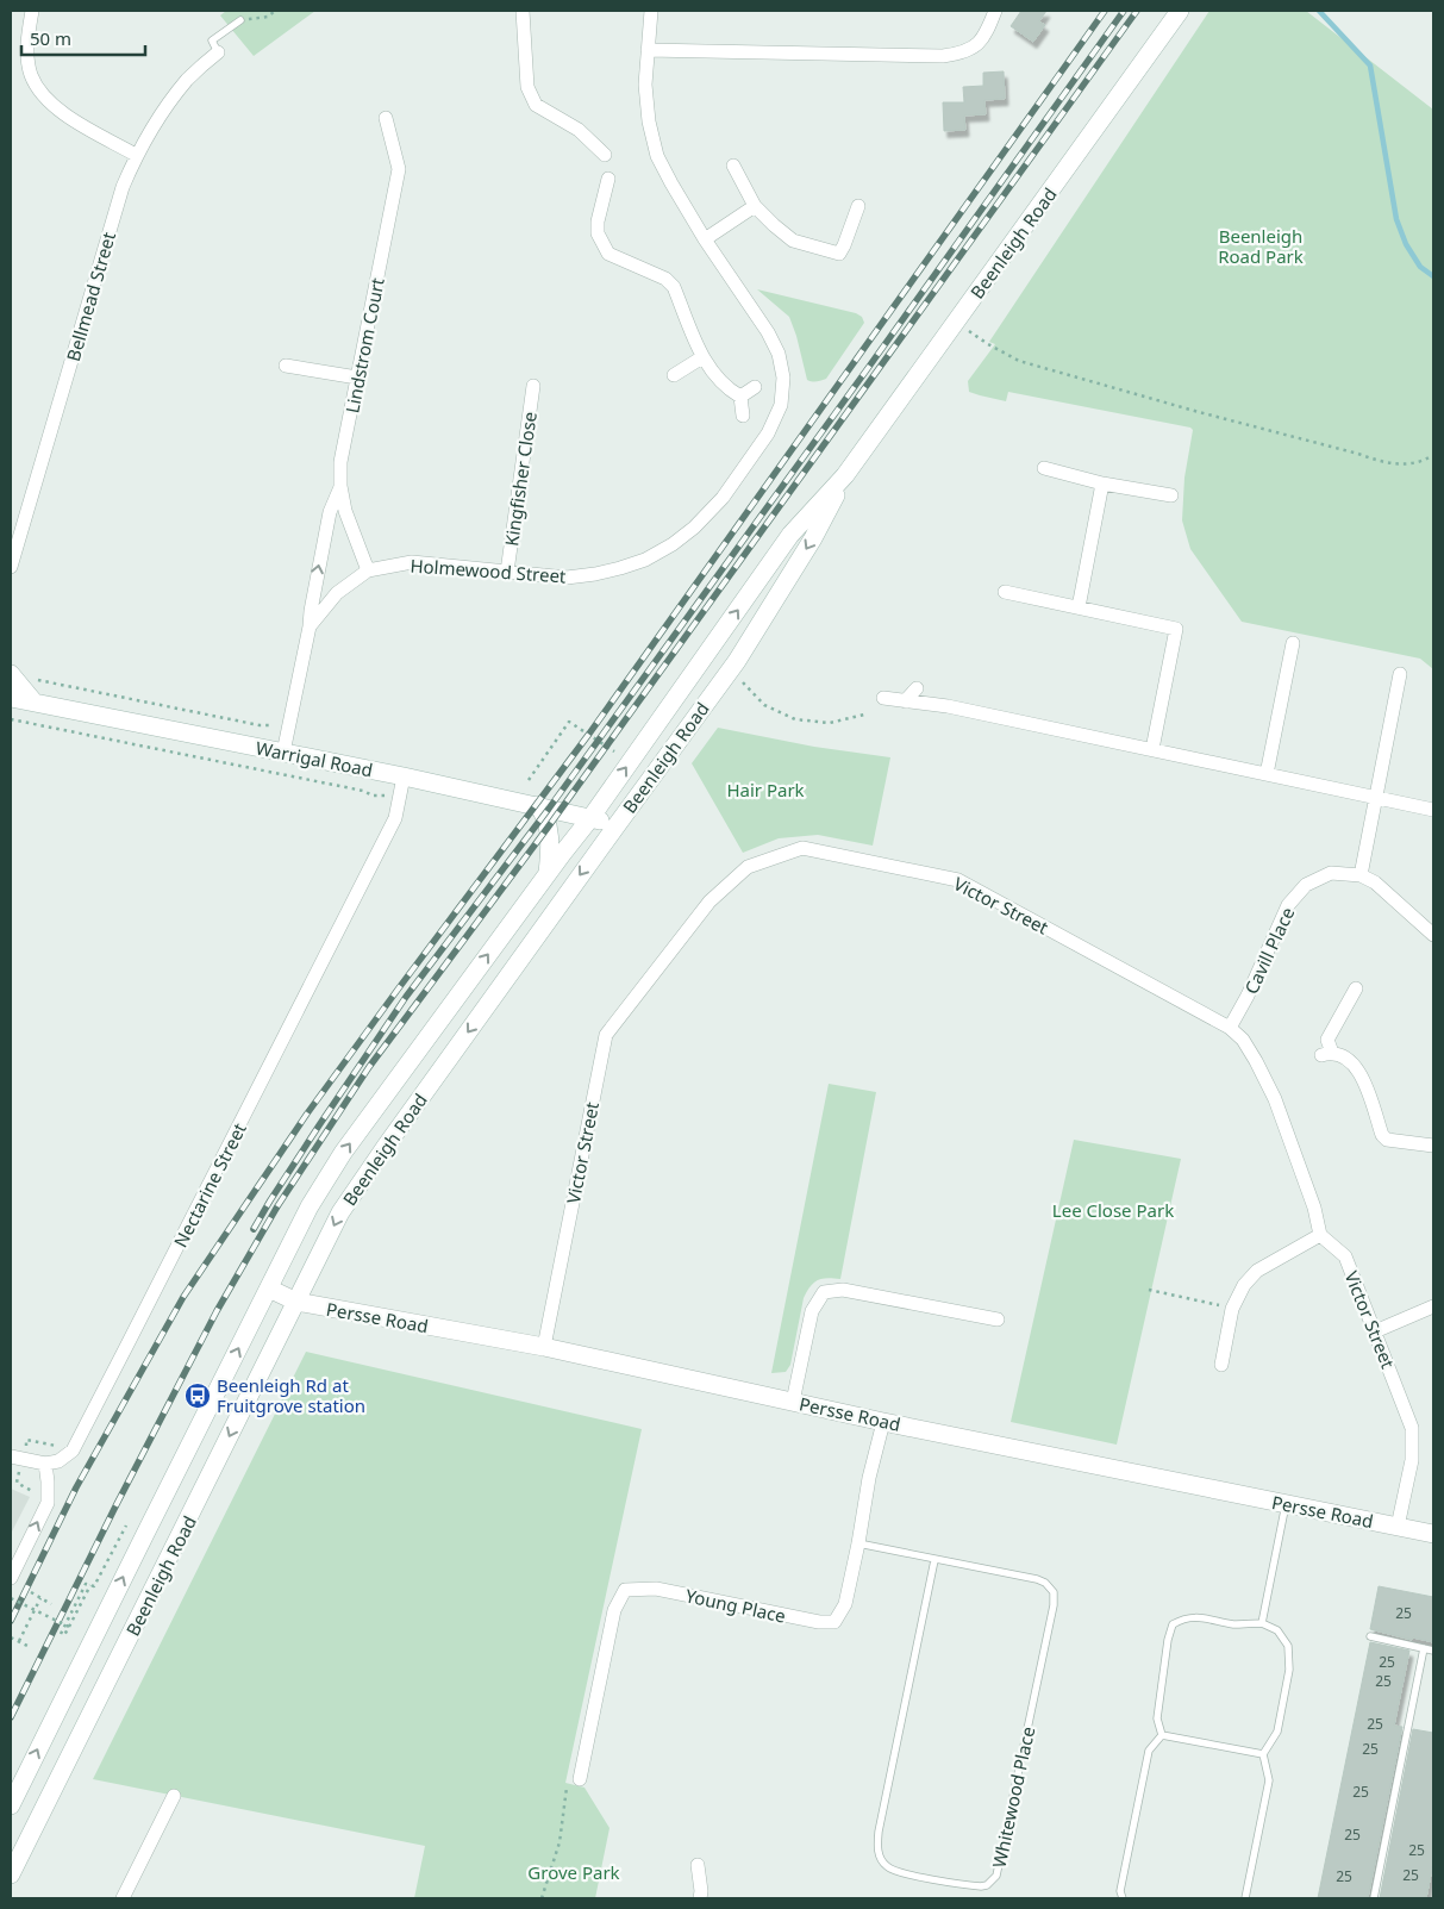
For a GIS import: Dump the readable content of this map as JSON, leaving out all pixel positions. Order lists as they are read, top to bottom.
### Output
{
  "streets": {
    "main road": ["Beenleigh Road", "Warrigal Road", "Persse Road"],
    "street": [
      "Bellmead Street",
      "Lindstrom Court",
      "Kingfisher Close",
      "Holmewood Street",
      "Victor Street",
      "Cavill Place",
      "Nectarine Street",
      "Young Place"
    ],
    "lane": ["Whitewood Place"]
  },
  "crossings": [
    ["Beenleigh Road", "Warrigal Road"],
    ["Beenleigh Road", "Persse Road"],
    ["Lindstrom Court", "Holmewood Street"],
    ["Kingfisher Close", "Holmewood Street"],
    ["Holmewood Street", "Warrigal Road"],
    ["Warrigal Road", "Nectarine Street"],
    ["Victor Street", "Cavill Place"],
    ["Victor Street", "Persse Road"],
    ["Persse Road", "Young Place"],
    ["Young Place", "Whitewood Place"]
  ],
  "parks": [
    "Beenleigh Road Park",
    "Hair Park",
    "Lee Close Park",
    "Grove Park"
  ],
  "places": {
    "bus stop": ["Beenleigh Rd at Fruitgrove station"]
  },
  "house_numbers": [
    "25",
    "25",
    "25",
    "25",
    "25",
    "25",
    "25",
    "25",
    "25",
    "25"
  ],
  "scale_bar": "50 m"
}
